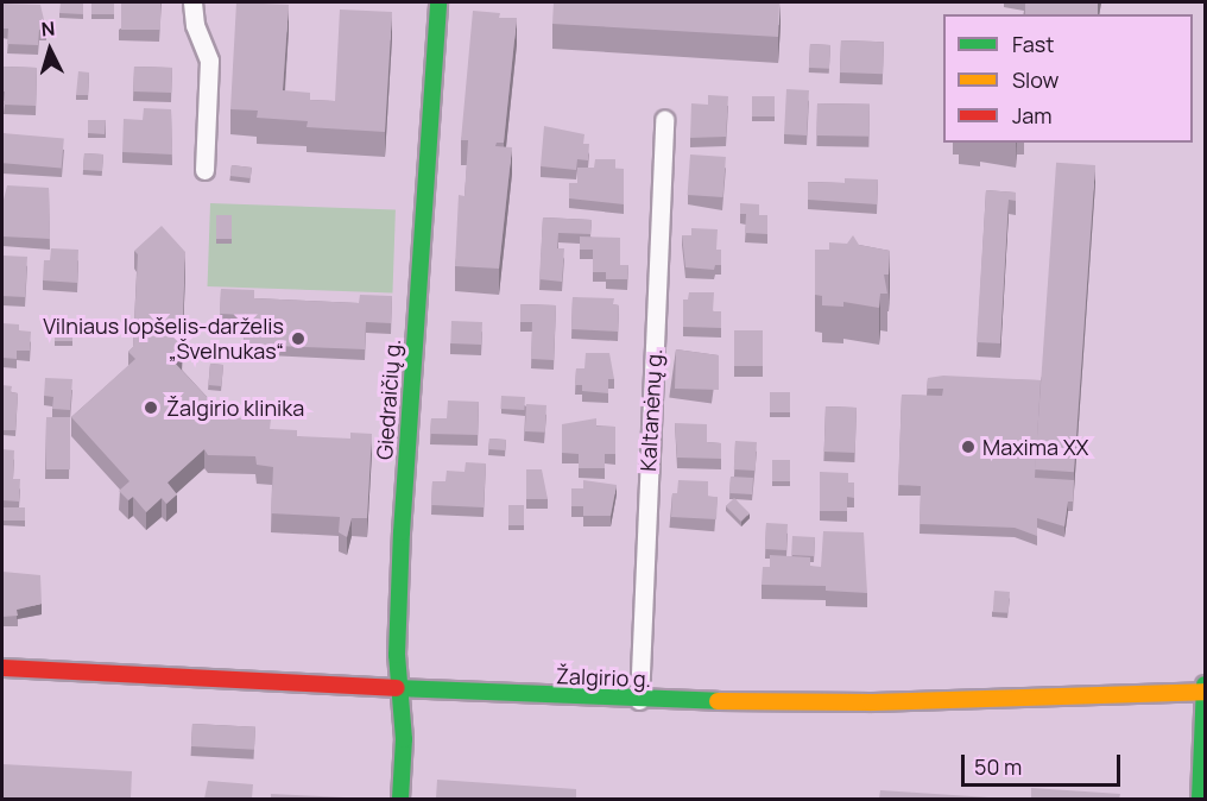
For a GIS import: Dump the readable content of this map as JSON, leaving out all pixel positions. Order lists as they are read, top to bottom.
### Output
{
  "streets": {
    "main road": ["Giedraičių g.", "Žalgirio g."],
    "street": ["Kaltanėnų g."]
  },
  "crossings": [
    ["Giedraičių g.", "Žalgirio g."],
    ["Kaltanėnų g.", "Žalgirio g."]
  ],
  "places": ["Vilniaus lopšelis-darželis „Švelnukas“", "Žalgirio klinika", "Maxima XX"],
  "legend": ["Fast", "Slow", "Jam"],
  "scale_bar": "50 m",
  "north": "top"
}
